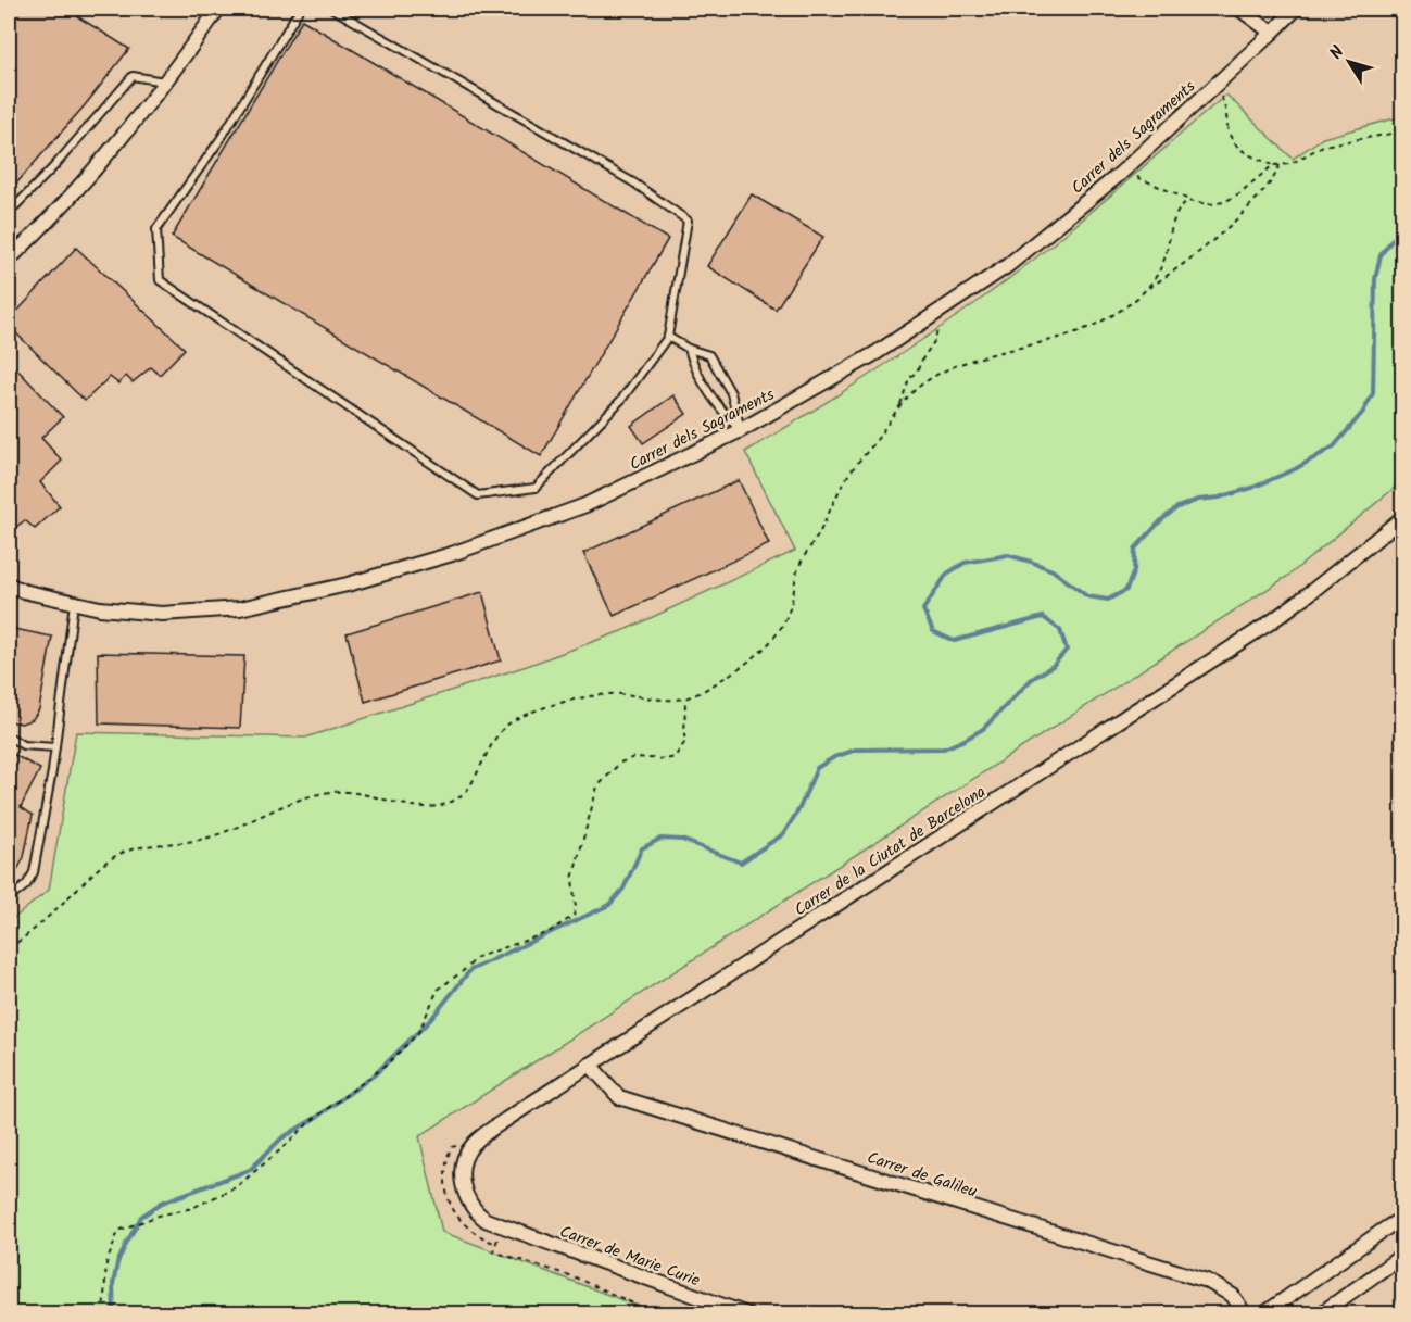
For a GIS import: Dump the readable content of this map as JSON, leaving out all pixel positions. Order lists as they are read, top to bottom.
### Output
{
  "streets": {
    "street": [
      "Carrer dels Sagraments",
      "Carrer de la Ciutat de Barcelona",
      "Carrer de Galileu",
      "Carrer de Marie Curie"
    ]
  },
  "crossings": [
    ["Carrer de la Ciutat de Barcelona", "Carrer de Galileu"],
    ["Carrer de la Ciutat de Barcelona", "Carrer de Marie Curie"]
  ],
  "north": "top left"
}
